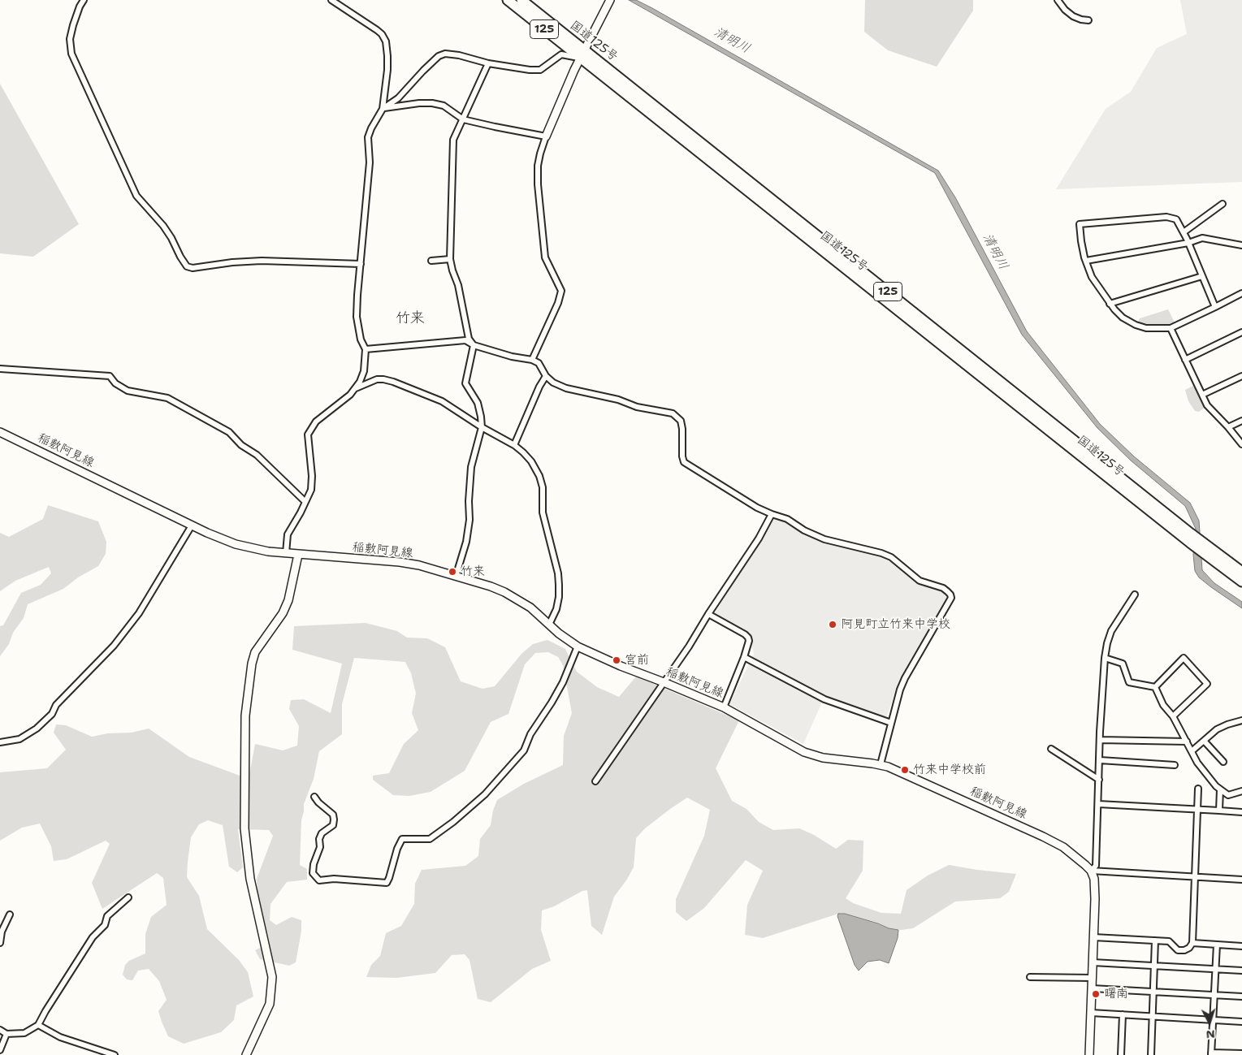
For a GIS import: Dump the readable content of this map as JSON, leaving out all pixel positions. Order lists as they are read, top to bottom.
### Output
{
  "streets": {
    "highway": ["125", "国道125号"],
    "main road": ["稲敷阿見線"]
  },
  "districts": ["竹来"],
  "water": ["清明川"],
  "places": [
    "竹来",
    "阿見町立竹来中学校",
    "宮前",
    "竹来中学校前",
    "曙南"
  ],
  "north": "bottom"
}
